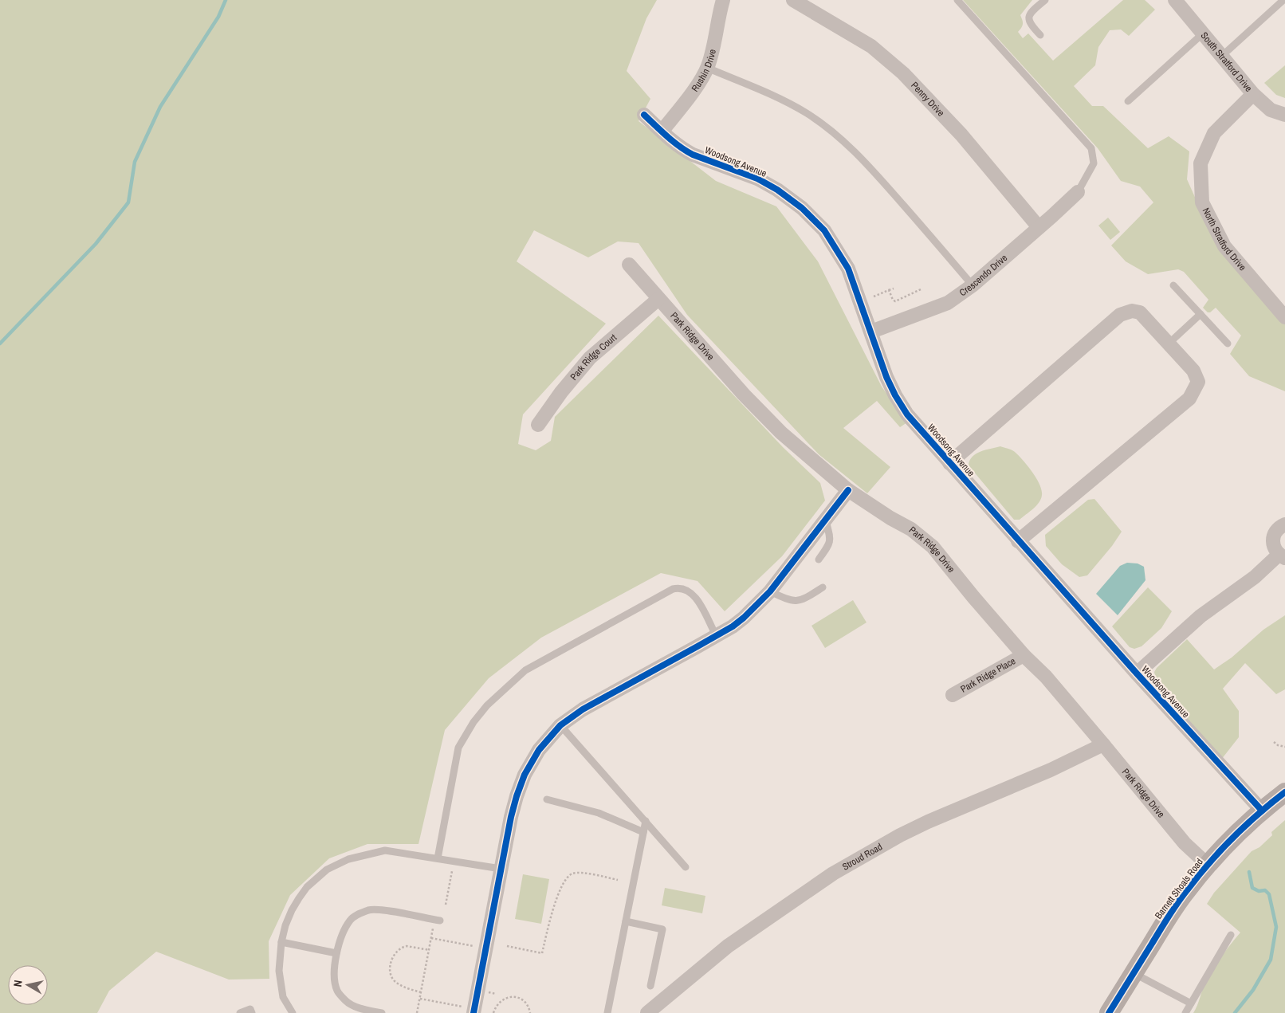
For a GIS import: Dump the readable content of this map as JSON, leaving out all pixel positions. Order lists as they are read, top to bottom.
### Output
{
  "streets": {
    "main road": ["Barnett Shoals Road"],
    "street": [
      "South Stratford Drive",
      "Rushin Drive",
      "Penny Drive",
      "Woodsong Avenue",
      "North Stratford Drive",
      "Crescendo Drive",
      "Park Ridge Drive",
      "Park Ridge Court",
      "Park Ridge Place",
      "Stroud Road"
    ]
  },
  "crossings": [
    ["South Stratford Drive", "North Stratford Drive"],
    ["Rushin Drive", "Woodsong Avenue"],
    ["Penny Drive", "Crescendo Drive"],
    ["Woodsong Avenue", "Crescendo Drive"],
    ["Woodsong Avenue", "Barnett Shoals Road"],
    ["Park Ridge Drive", "Park Ridge Court"],
    ["Park Ridge Drive", "Park Ridge Place"],
    ["Park Ridge Drive", "Stroud Road"],
    ["Park Ridge Drive", "Barnett Shoals Road"]
  ],
  "north": "left"
}
